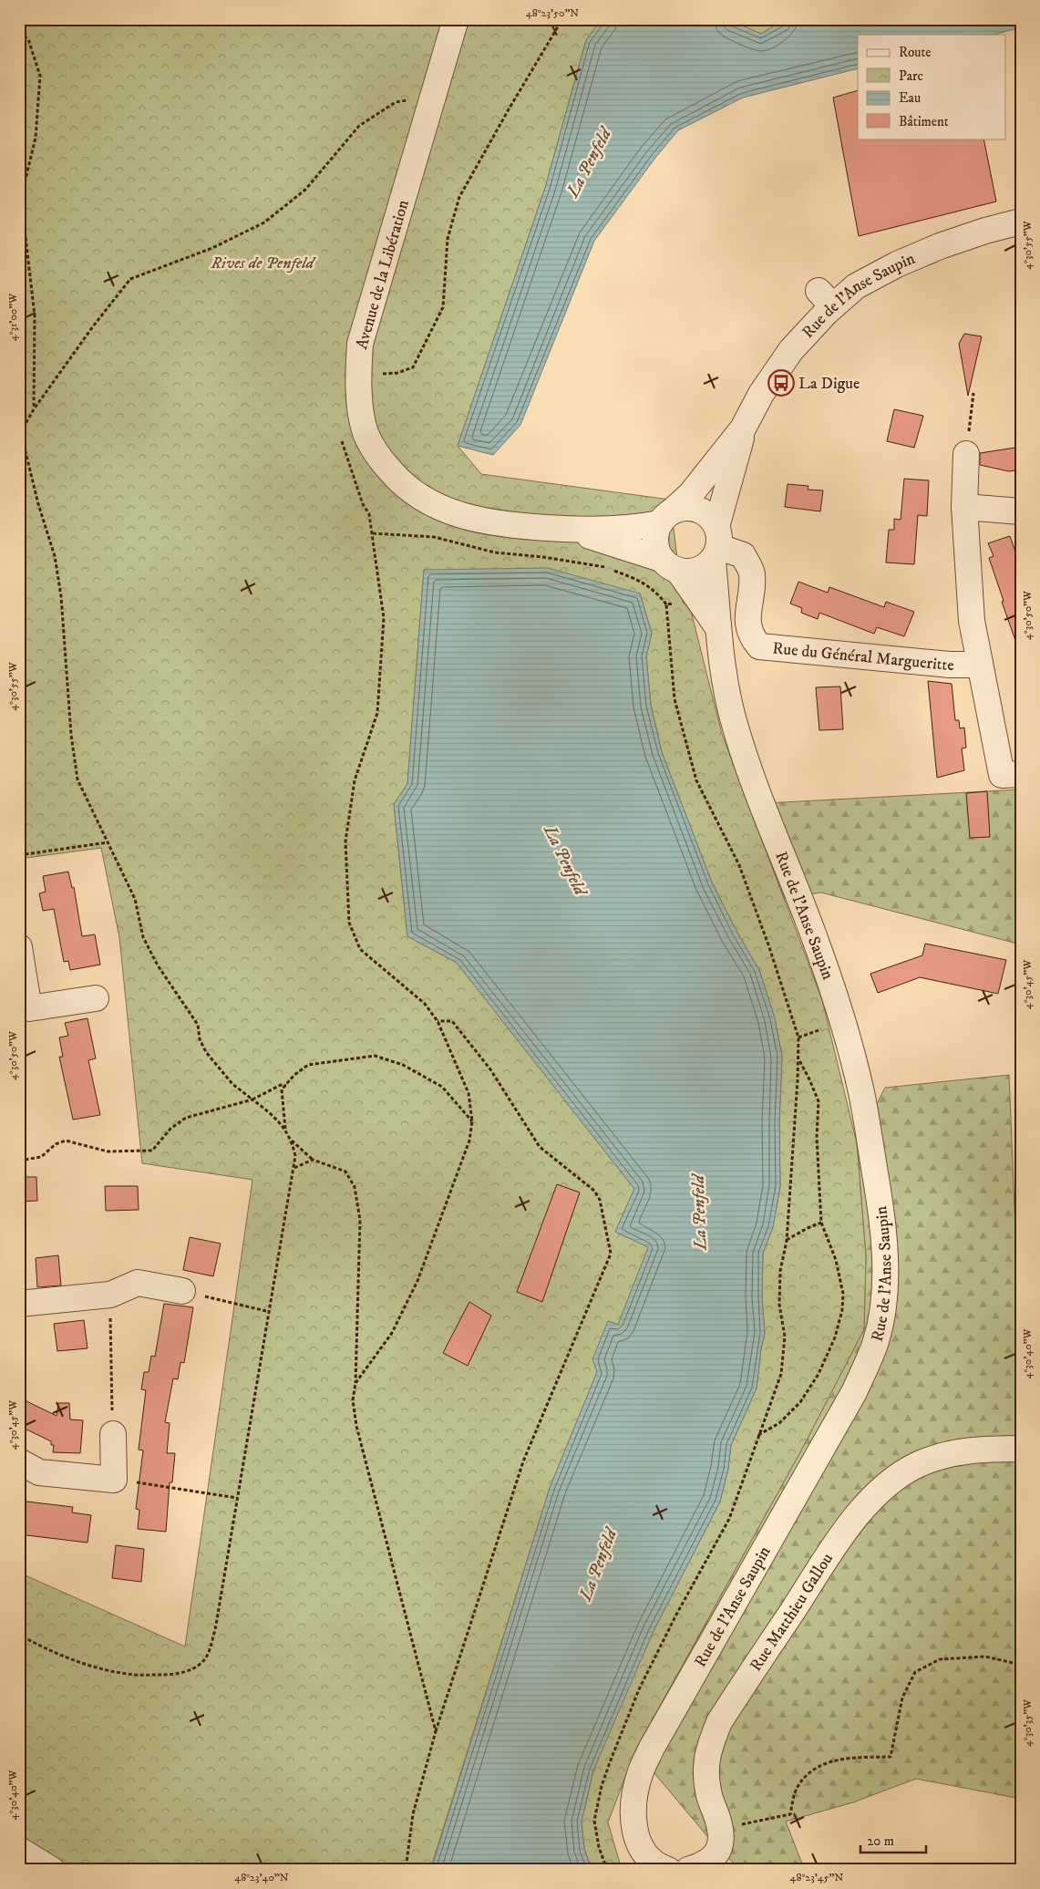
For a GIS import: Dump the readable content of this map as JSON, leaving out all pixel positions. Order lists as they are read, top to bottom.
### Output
{
  "streets": {
    "street": [
      "Avenue de la Libération",
      "Rue de l'Anse Saupin",
      "Rue du Général Margueritte",
      "Rue Matthieu Gallou"
    ]
  },
  "crossings": [
    ["Avenue de la Libération", "Rue de l'Anse Saupin"],
    ["Avenue de la Libération", "Rue du Général Margueritte"],
    ["Rue de l'Anse Saupin", "Rue du Général Margueritte"]
  ],
  "water": ["La Penfeld"],
  "parks": ["Rives de Penfeld"],
  "places": {
    "bus stop": ["La Digue"]
  },
  "legend": [
    "Route",
    "Parc",
    "Eau",
    "Bâtiment"
  ],
  "scale_bar": "20 m",
  "coordinates": [
    "48°23'50\"N",
    "4°30'55\"W",
    "4°31'00\"W",
    "4°30'50\"W",
    "4°30'45\"W",
    "4°30'40\"W",
    "4°30'35\"W",
    "48°23'40\"N",
    "48°23'45\"N"
  ]
}
